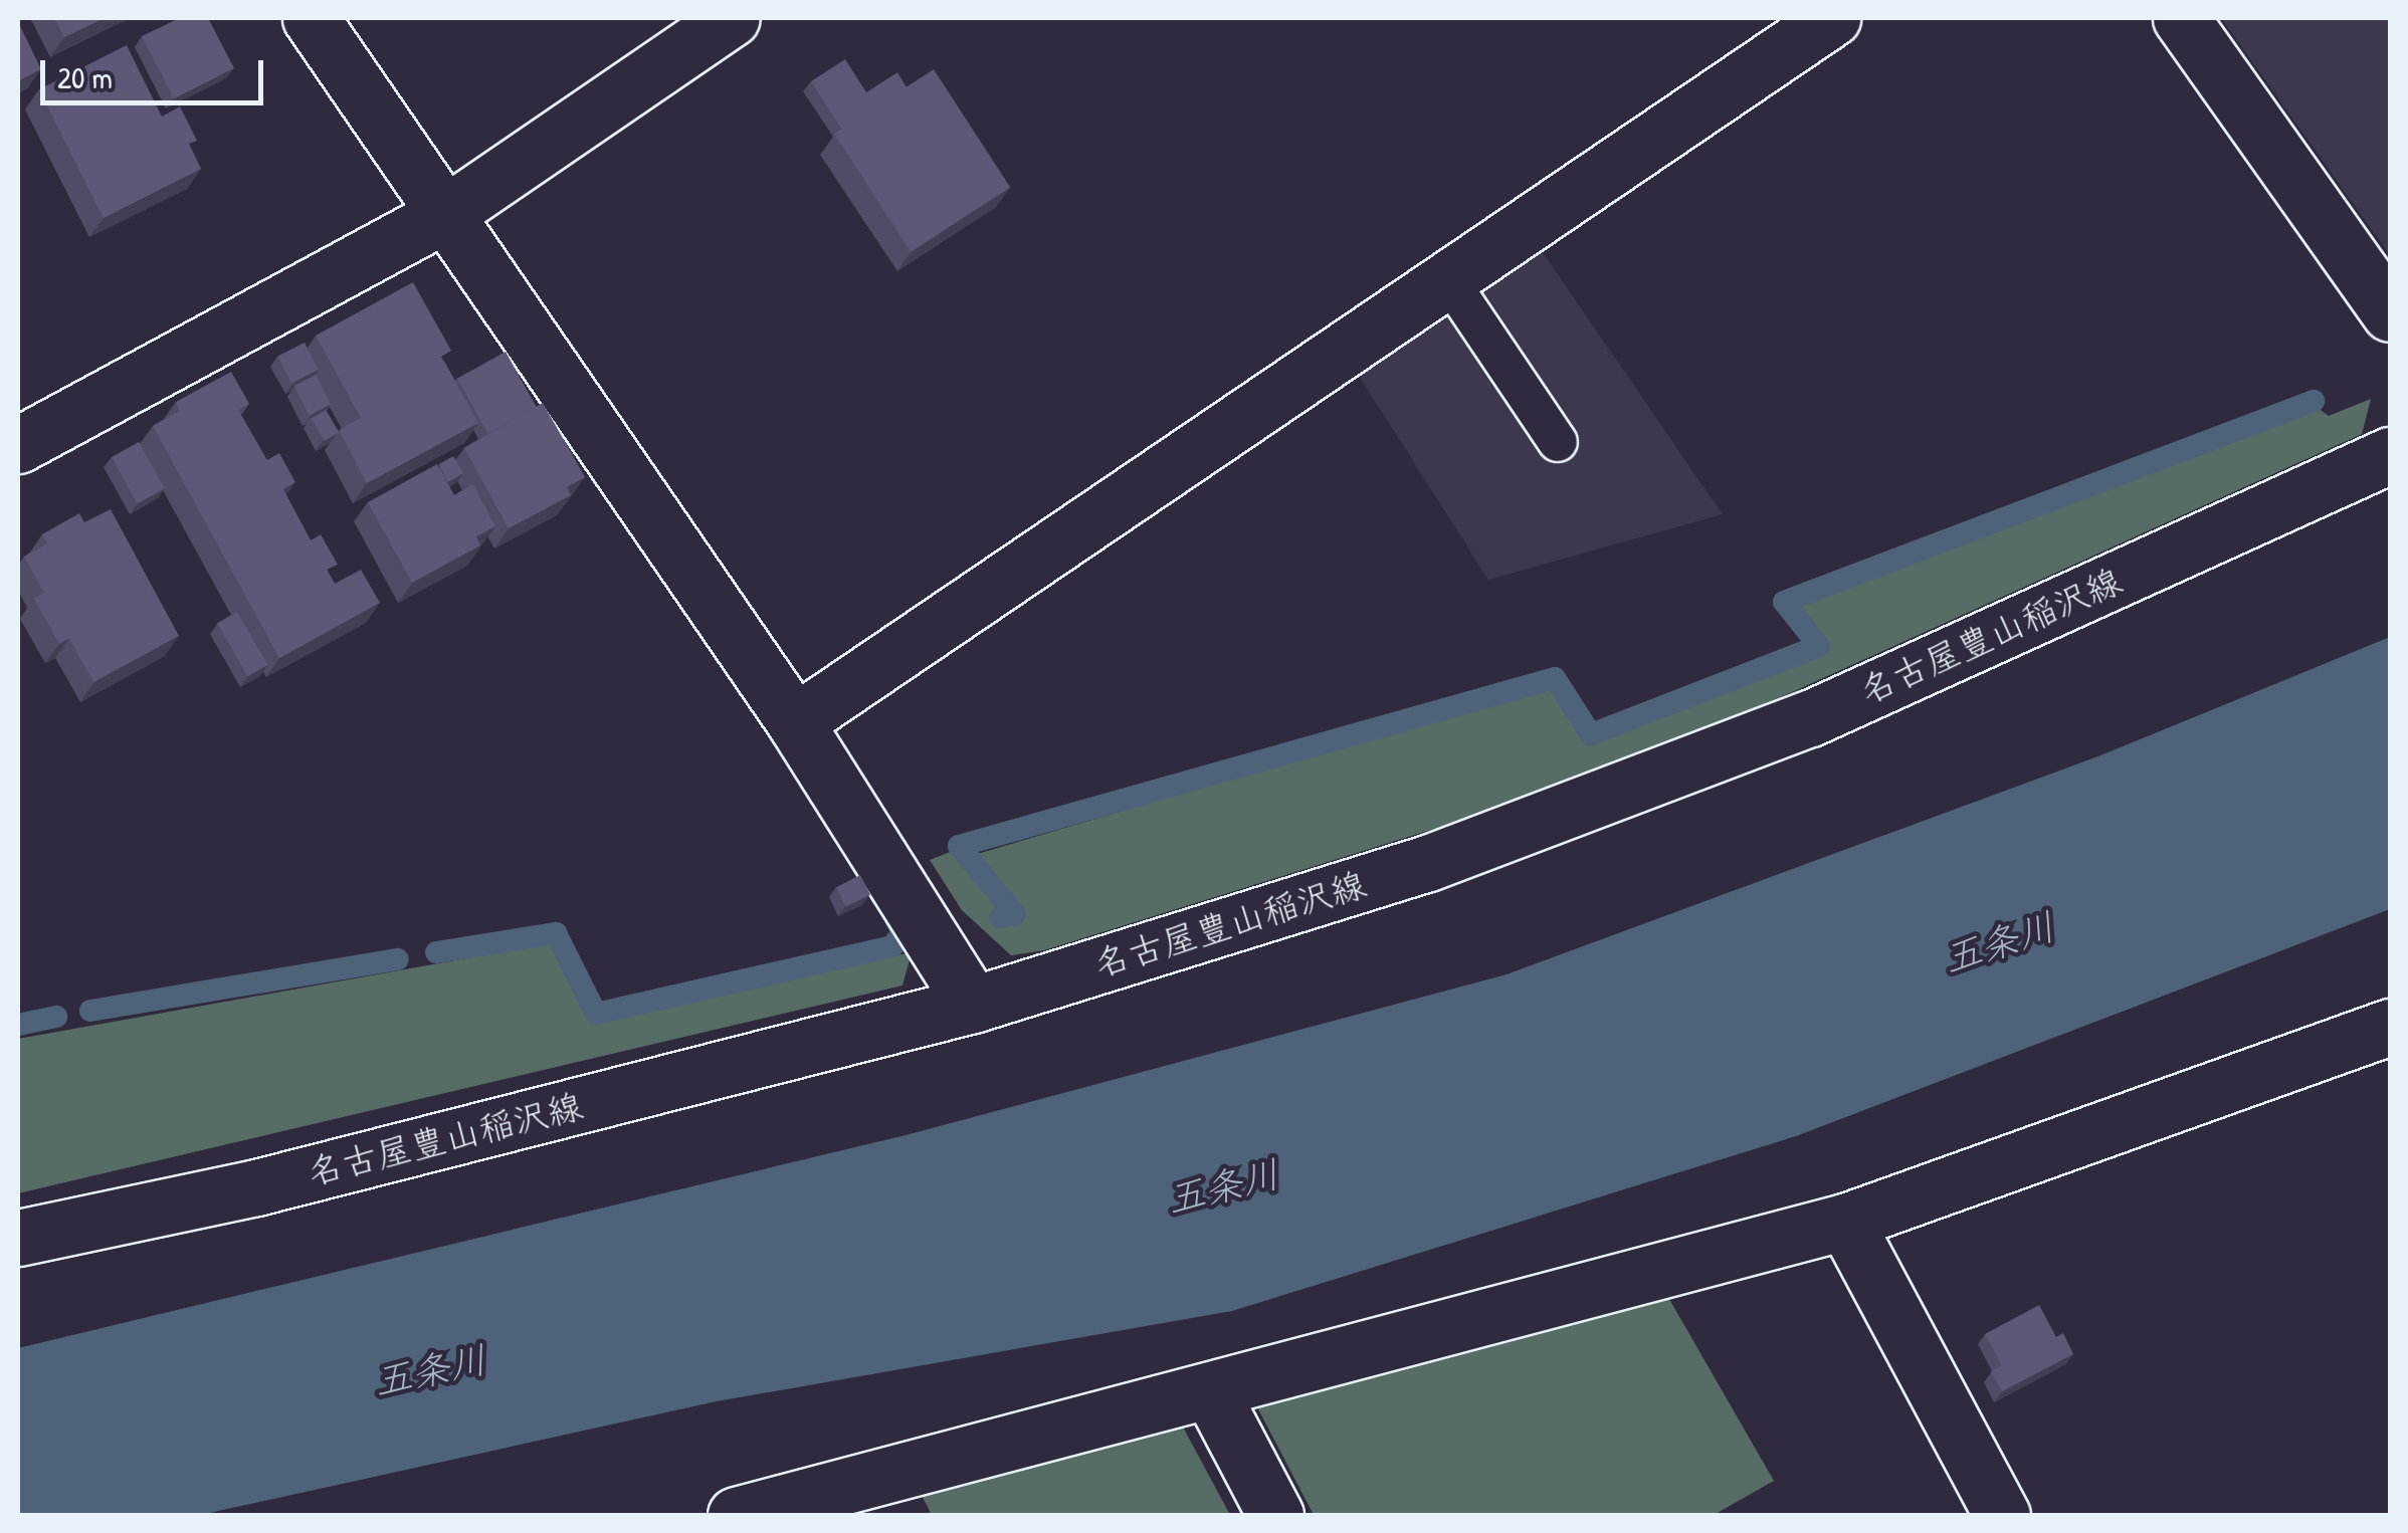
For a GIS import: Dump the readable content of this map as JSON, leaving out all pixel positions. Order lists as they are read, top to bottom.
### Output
{
  "streets": {
    "street": ["名古屋豊山稲沢線"]
  },
  "water": ["五条川"],
  "scale_bar": "20 m"
}
